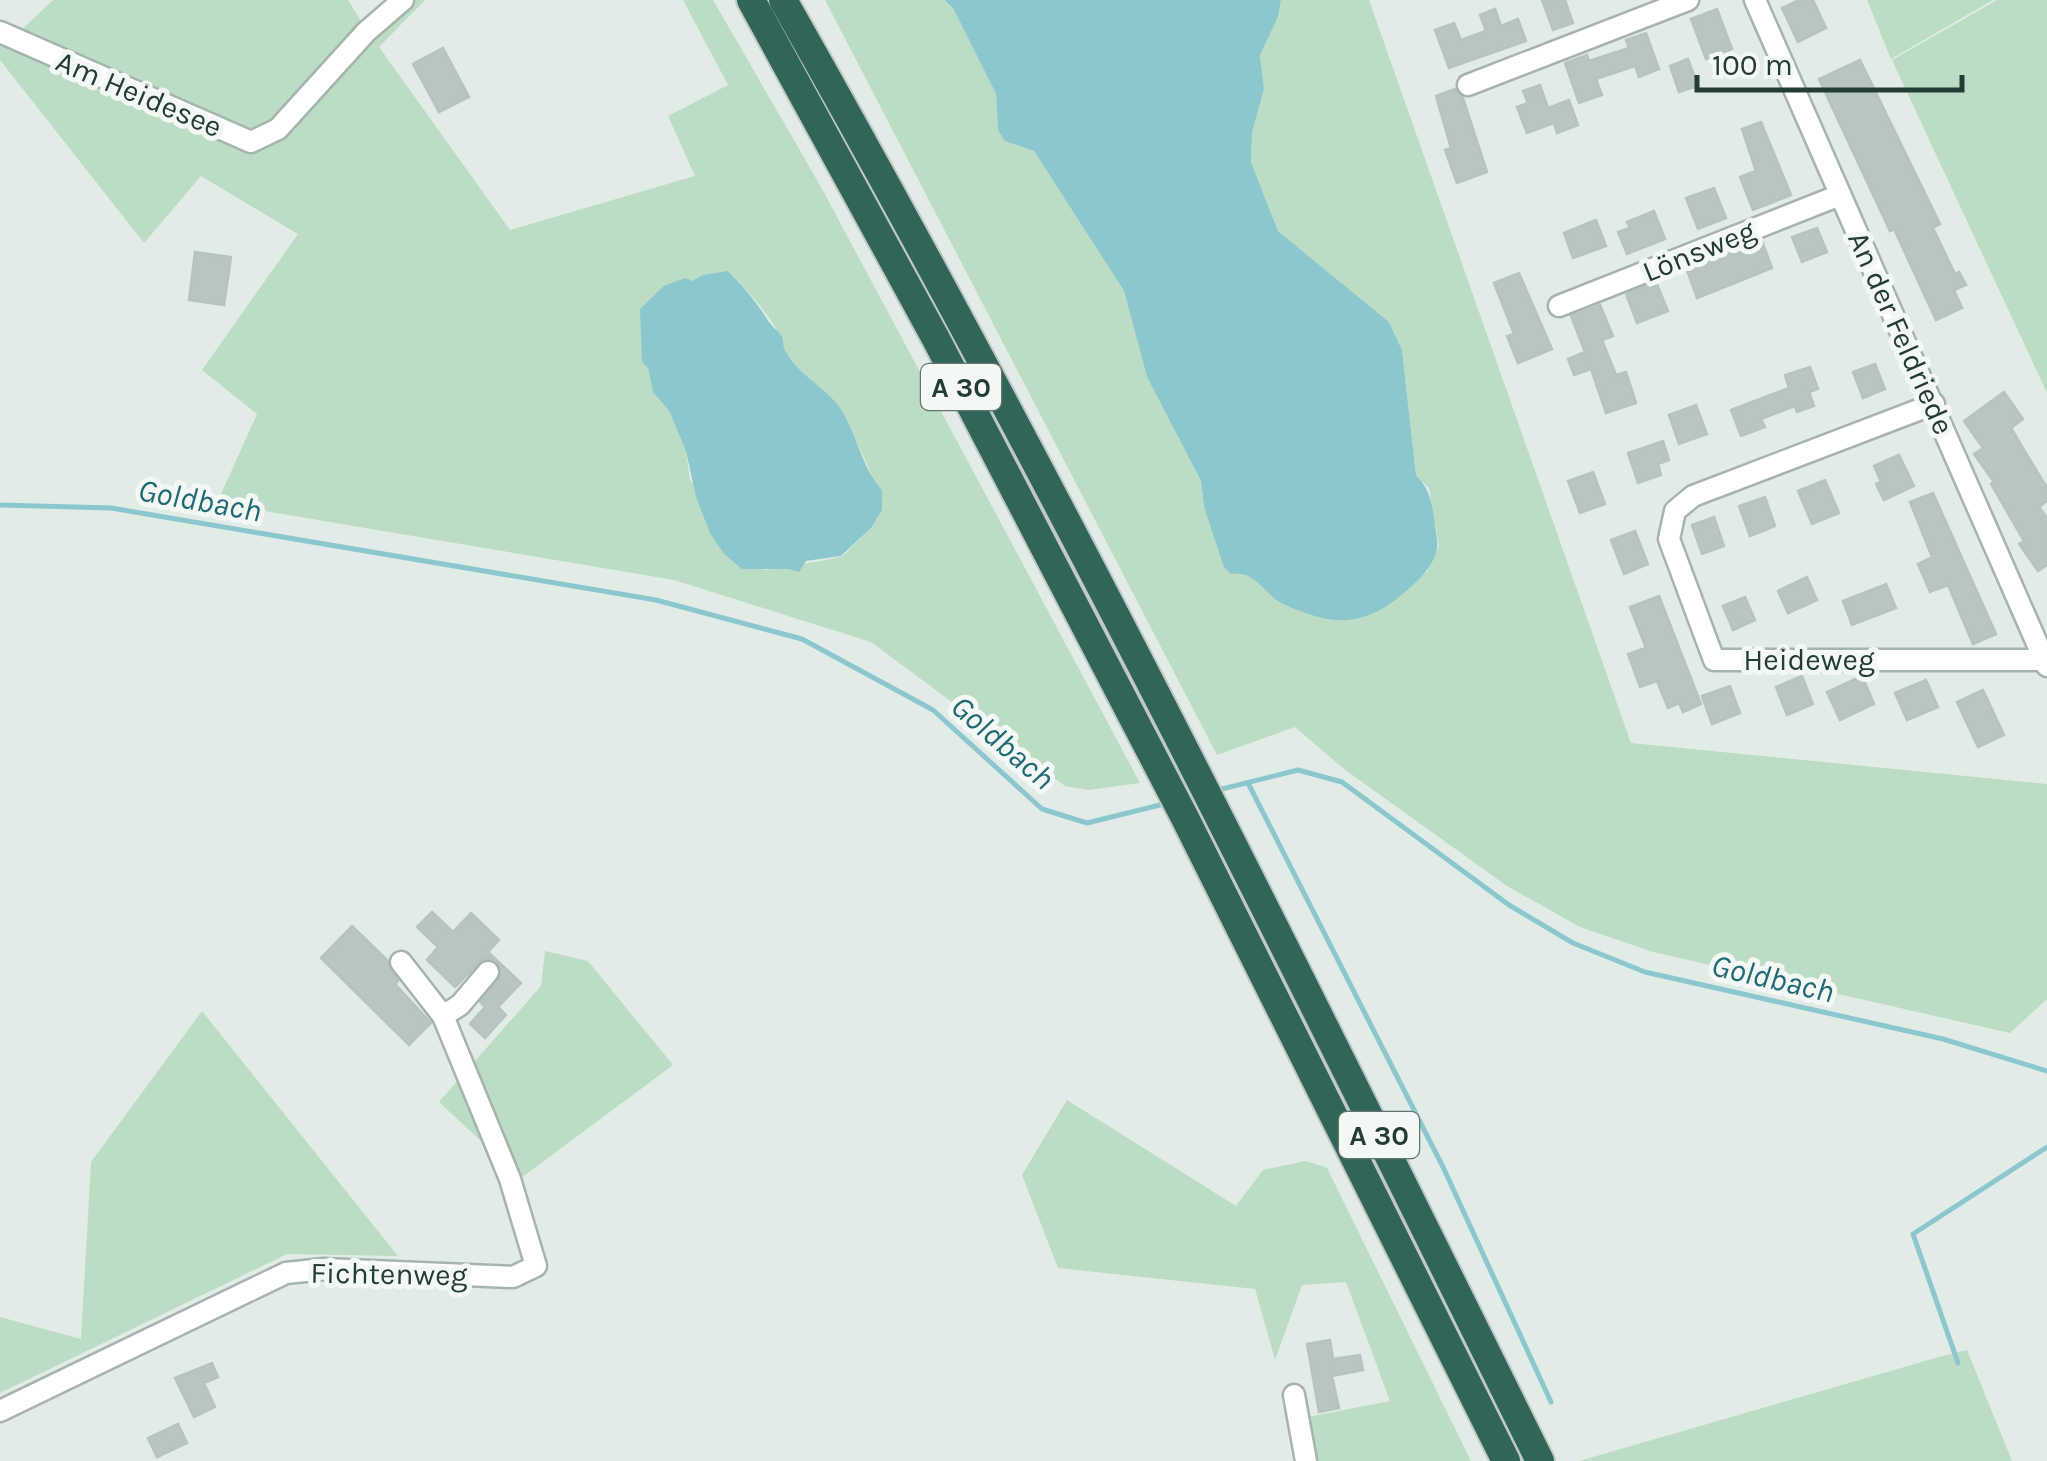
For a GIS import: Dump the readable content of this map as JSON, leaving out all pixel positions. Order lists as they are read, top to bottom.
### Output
{
  "streets": {
    "highway": ["A 30"],
    "street": [
      "Am Heidesee",
      "Lönsweg",
      "An der Feldriede",
      "Heideweg",
      "Fichtenweg"
    ]
  },
  "crossings": [
    ["Lönsweg", "An der Feldriede"],
    ["An der Feldriede", "Heideweg"]
  ],
  "water": ["Goldbach"],
  "scale_bar": "100 m"
}
